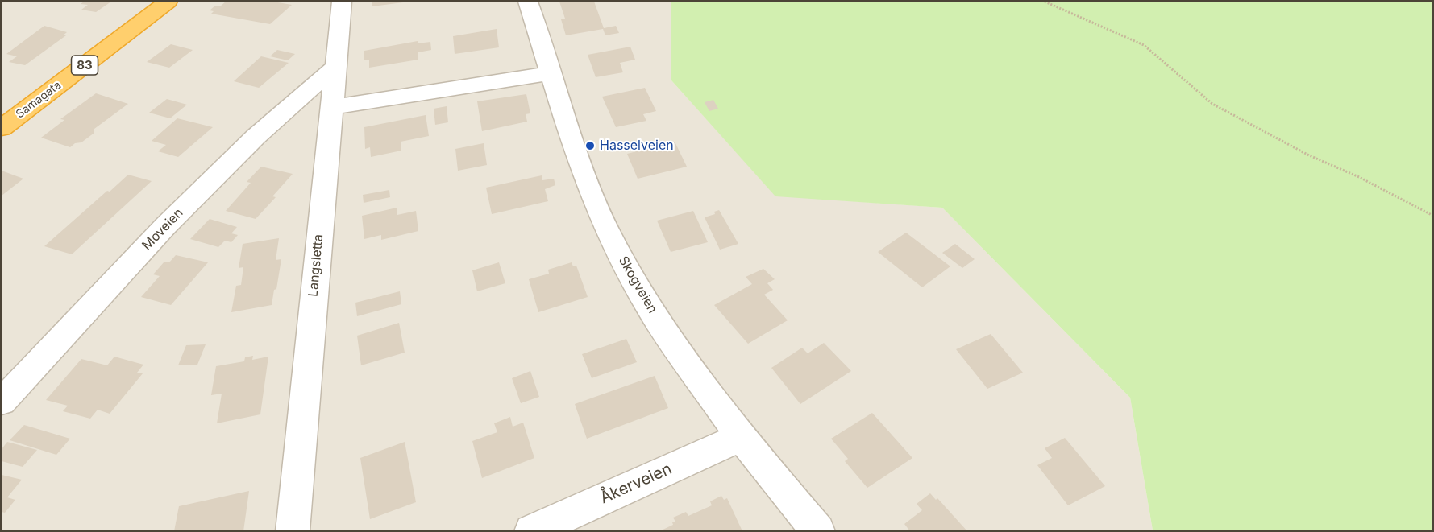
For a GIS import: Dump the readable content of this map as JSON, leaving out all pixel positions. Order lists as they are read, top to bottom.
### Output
{
  "streets": {
    "highway": ["83", "Samagata"],
    "street": [
      "Moveien",
      "Langsletta",
      "Skogveien",
      "Åkerveien"
    ]
  },
  "crossings": [
    ["Moveien", "Langsletta"],
    ["Skogveien", "Åkerveien"]
  ],
  "places": ["Hasselveien"]
}
